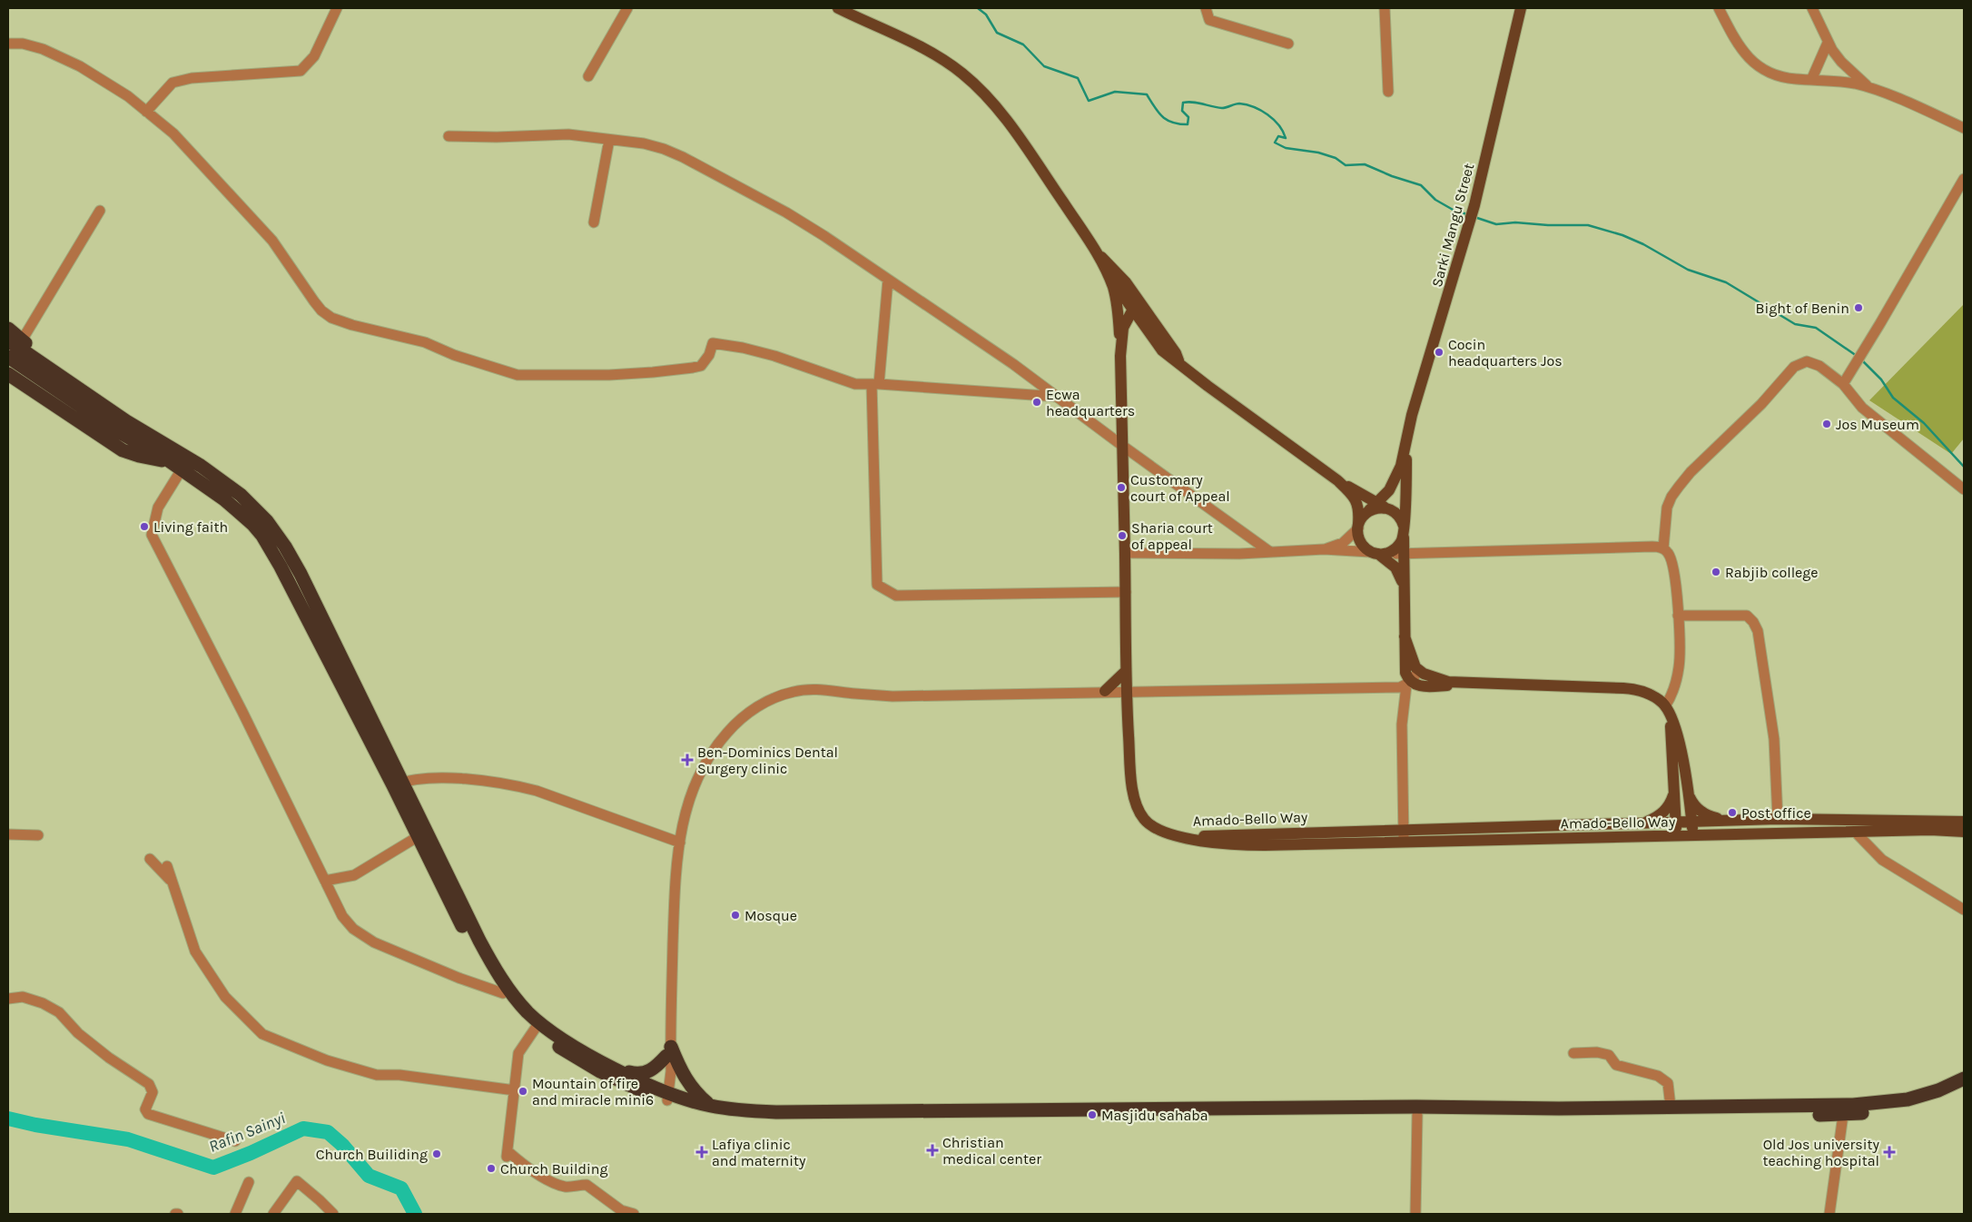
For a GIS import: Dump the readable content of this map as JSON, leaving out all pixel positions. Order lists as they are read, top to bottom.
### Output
{
  "streets": {
    "main road": ["Sarki Mangu Street", "Amado-Bello Way"]
  },
  "water": ["Rafin Sainyi"],
  "places": {
    "other": [
      "Bight of Benin",
      "Cocin headquarters Jos",
      "Ecwa headquarters",
      "Jos Museum",
      "Customary court of Appeal",
      "Living faith",
      "Sharia court of appeal",
      "Rabjib college",
      "Post office",
      "Mosque",
      "Mountain of fire and miracle mini6",
      "Masjidu sahaba",
      "Church Builiding",
      "Church Building"
    ],
    "health": [
      "Ben-Dominics Dental Surgery clinic",
      "Christian medical center",
      "Lafiya clinic and maternity",
      "Old Jos university teaching hospital"
    ]
  }
}
